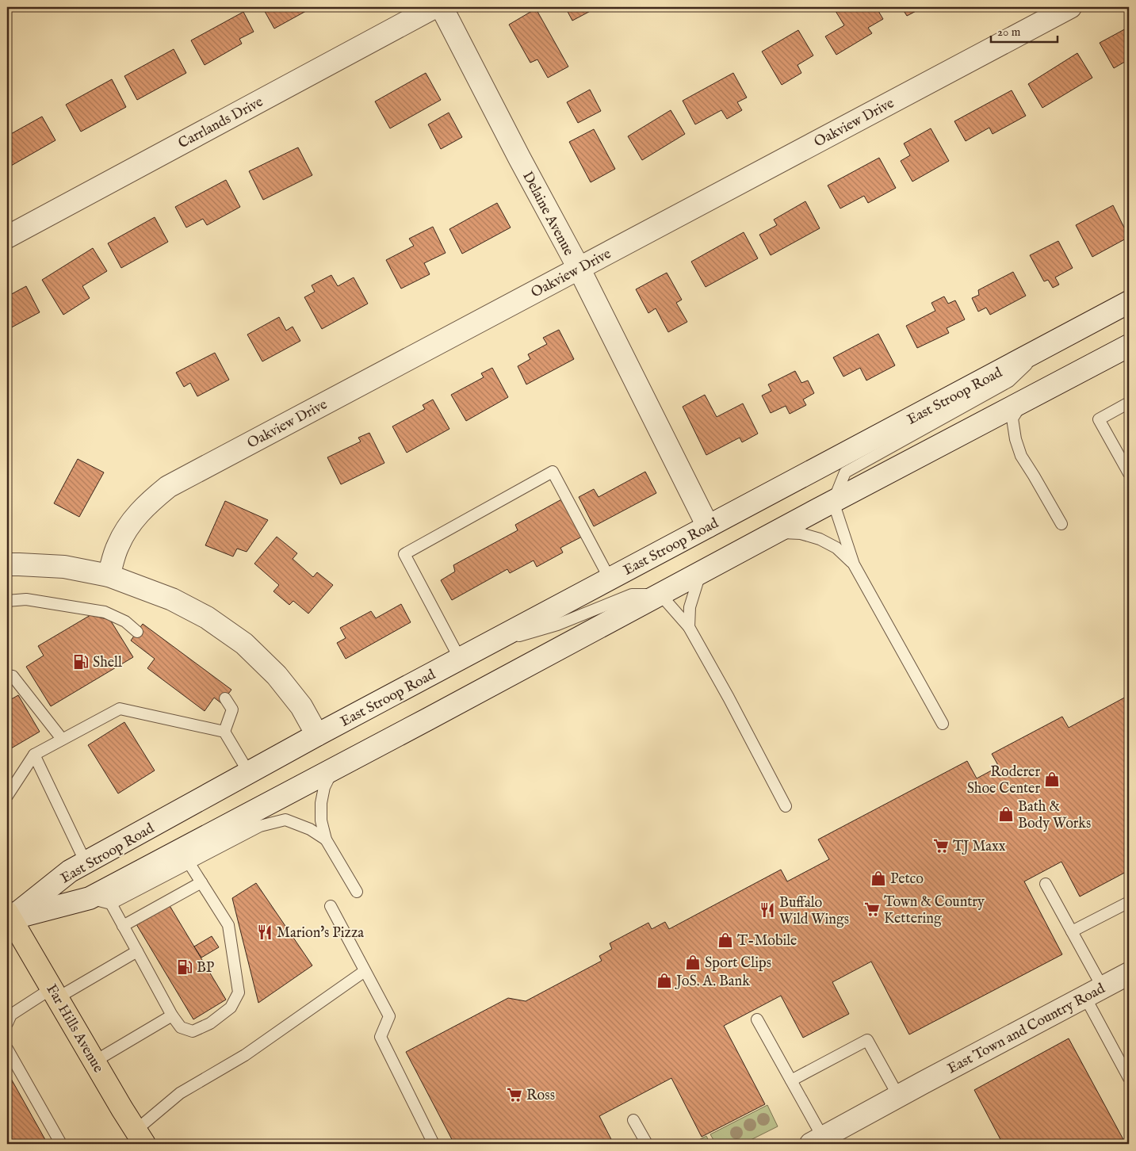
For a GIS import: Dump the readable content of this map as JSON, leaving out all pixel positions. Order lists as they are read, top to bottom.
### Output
{
  "streets": {
    "main road": ["Far Hills Avenue"],
    "street": [
      "Carrlands Drive",
      "Oakview Drive",
      "Delaine Avenue",
      "East Stroop Road",
      "East Town and Country Road"
    ]
  },
  "crossings": [
    ["Oakview Drive", "Delaine Avenue"],
    ["Delaine Avenue", "East Stroop Road"],
    ["East Stroop Road", "Far Hills Avenue"]
  ],
  "places": {
    "fuel station": ["Shell", "BP"],
    "shop": [
      "Roderer Shoe Center",
      "Bath & Body Works",
      "Petco",
      "T-Mobile",
      "Sport Clips",
      "JoS. A. Bank"
    ],
    "supermarket": ["TJ Maxx", "Town & Country Kettering", "Ross"],
    "restaurant": ["Buffalo Wild Wings", "Marion's Pizza"]
  },
  "scale_bar": "20 m"
}
